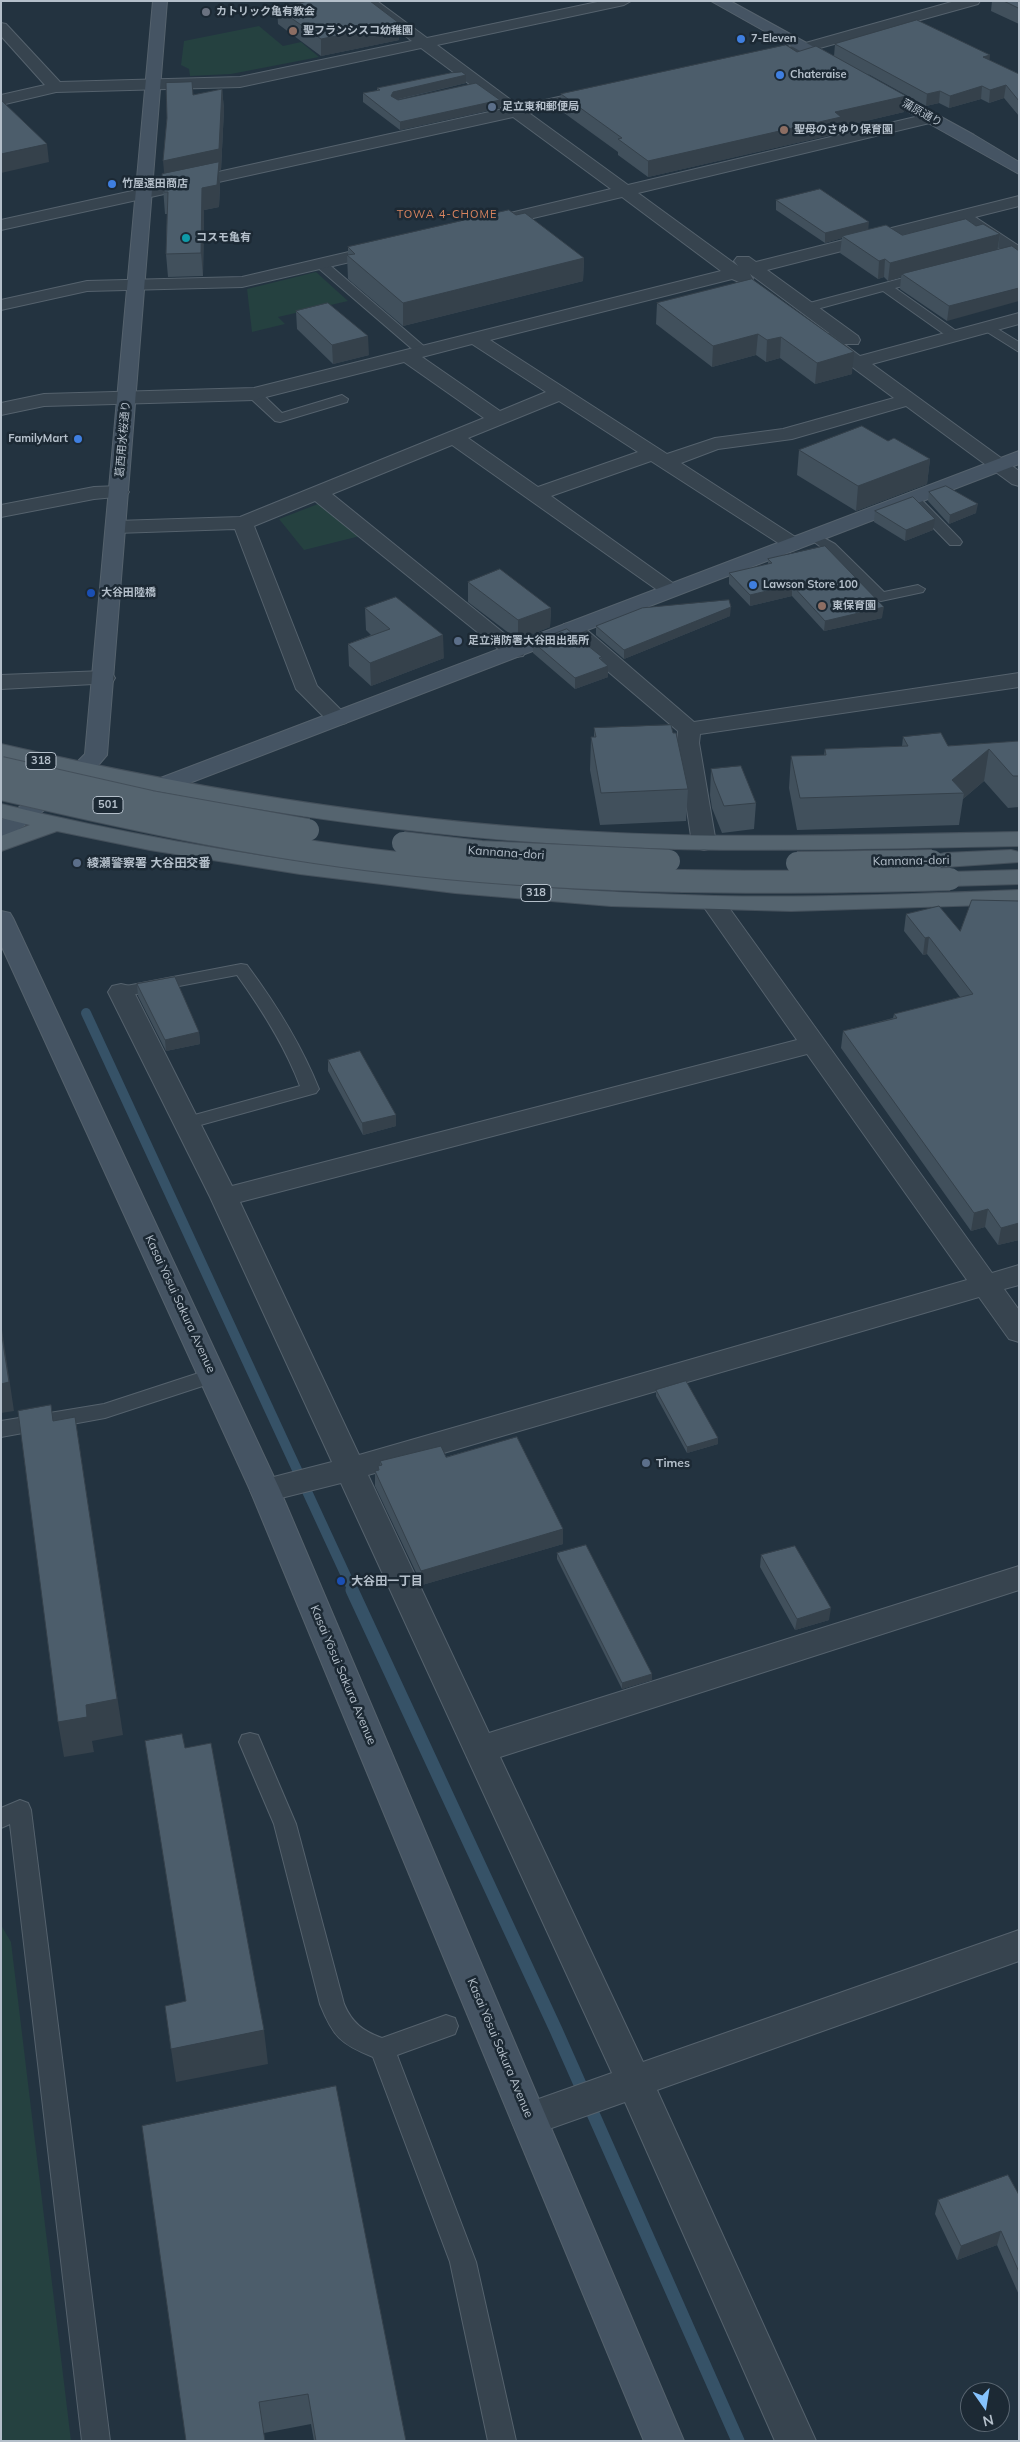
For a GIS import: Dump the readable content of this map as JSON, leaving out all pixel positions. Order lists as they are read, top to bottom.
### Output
{
  "streets": {
    "main road": ["318", "501", "Kannana-dori"],
    "street": ["蒲原通り", "葛西用水桜通り", "Kasai Yōsui Sakura Avenue"]
  },
  "crossings": [
    ["葛西用水桜通り", "318"],
    ["318", "501"]
  ],
  "districts": ["TOWA 4-CHOME"],
  "places": [
    "カトリック亀有教会",
    "聖フランシスコ幼稚園",
    "7-Eleven",
    "Chateraise",
    "足立東和郵便局",
    "聖母のさゆり保育園",
    "竹屋遠田商店",
    "コスモ亀有",
    "FamilyMart",
    "Lawson Store 100",
    "大谷田陸橋",
    "東保育園",
    "足立消防署大谷田出張所",
    "綾瀬警察署 大谷田交番",
    "Times",
    "大谷田一丁目"
  ],
  "north": "bottom"
}
